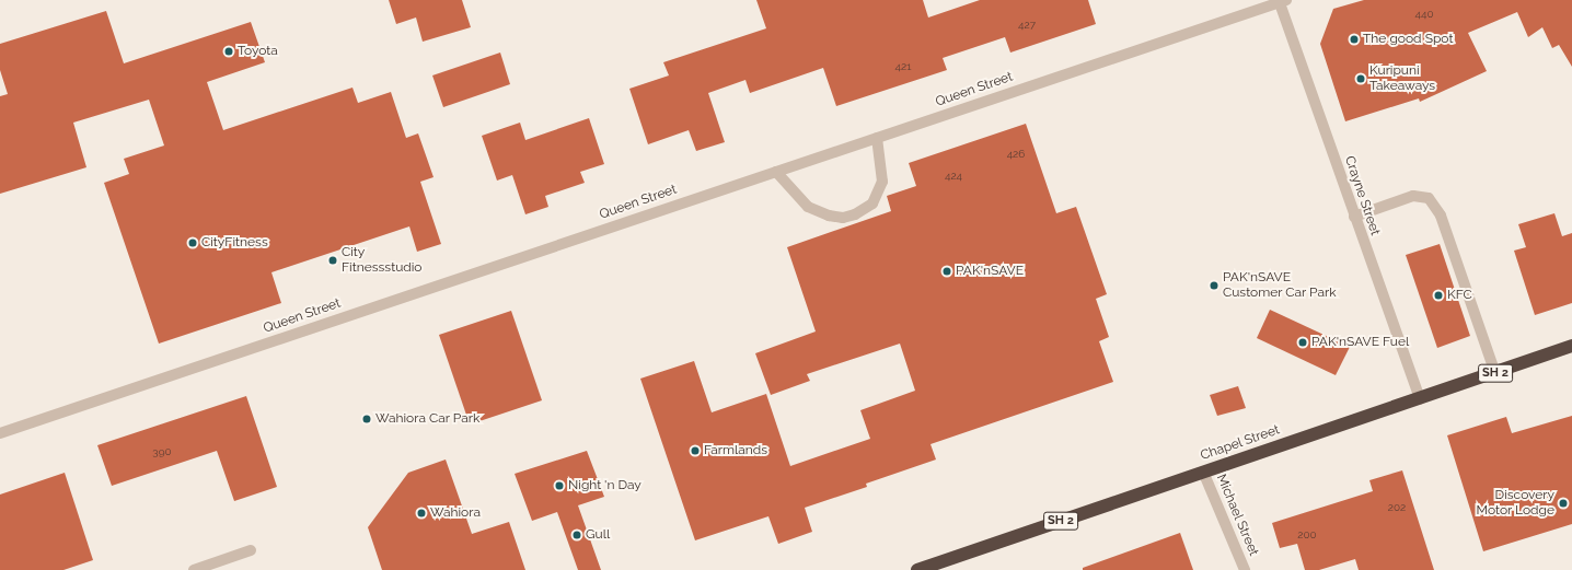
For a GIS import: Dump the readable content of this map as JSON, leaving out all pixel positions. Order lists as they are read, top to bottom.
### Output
{
  "streets": {
    "highway": ["SH 2", "Chapel Street"],
    "street": ["Queen Street", "Crayne Street", "Michael Street"]
  },
  "crossings": [
    ["Queen Street", "Crayne Street"],
    ["Crayne Street", "Chapel Street"],
    ["Chapel Street", "Michael Street"]
  ],
  "places": [
    "The good Spot",
    "Toyota",
    "Kuripuni Takeaways",
    "CityFitness",
    "City Fitnessstudio",
    "PAK'nSAVE",
    "PAK'nSAVE Customer Car Park",
    "KFC",
    "PAK'nSAVE Fuel",
    "Wahiora Car Park",
    "Farmlands",
    "Night 'n Day",
    "Discovery Motor Lodge",
    "Wahiora",
    "Gull"
  ],
  "house_numbers": [
    "440",
    "427",
    "421",
    "426",
    "424",
    "390",
    "202",
    "200"
  ]
}
